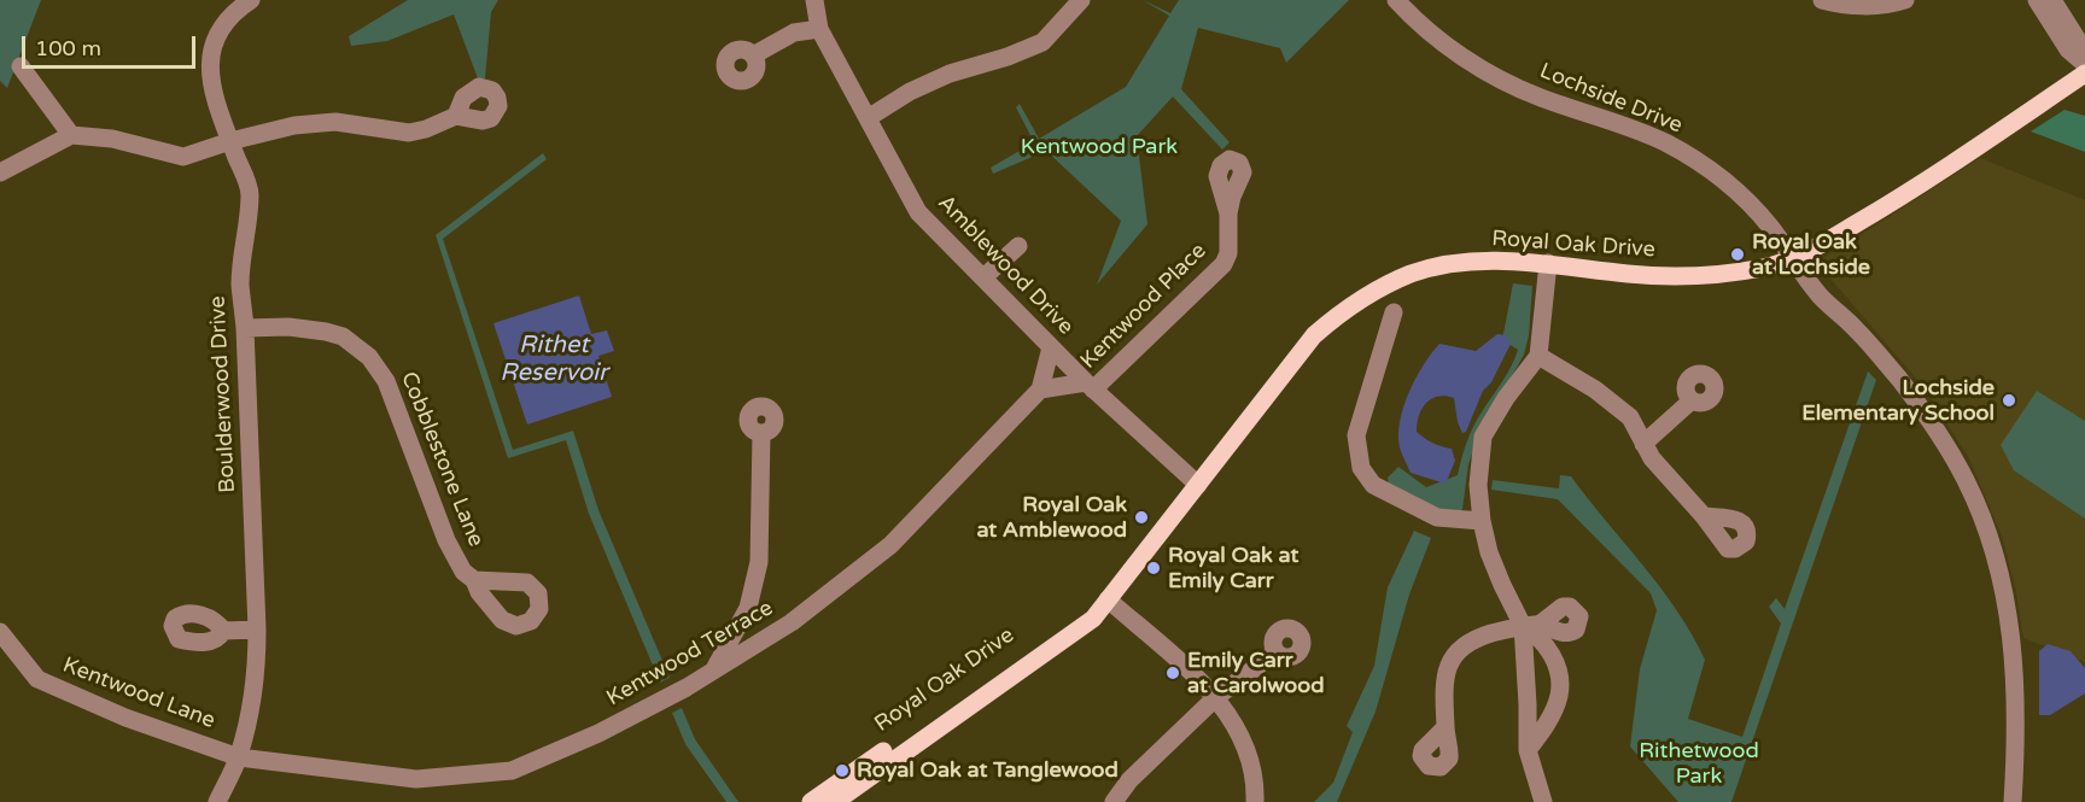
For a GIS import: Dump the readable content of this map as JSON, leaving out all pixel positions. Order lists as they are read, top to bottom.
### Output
{
  "streets": {
    "main road": ["Royal Oak Drive"],
    "street": [
      "Lochside Drive",
      "Amblewood Drive",
      "Kentwood Place",
      "Boulderwood Drive",
      "Cobblestone Lane",
      "Kentwood Terrace",
      "Kentwood Lane"
    ]
  },
  "crossings": [
    ["Lochside Drive", "Royal Oak Drive"],
    ["Royal Oak Drive", "Amblewood Drive"],
    ["Amblewood Drive", "Kentwood Place"],
    ["Amblewood Drive", "Kentwood Terrace"],
    ["Boulderwood Drive", "Cobblestone Lane"],
    ["Boulderwood Drive", "Kentwood Terrace"],
    ["Boulderwood Drive", "Kentwood Lane"],
    ["Kentwood Terrace", "Kentwood Lane"]
  ],
  "water": ["Rithet Reservoir"],
  "parks": ["Kentwood Park", "Rithetwood Park"],
  "places": [
    "Royal Oak at Lochside",
    "Lochside Elementary School",
    "Royal Oak at Amblewood",
    "Royal Oak at Emily Carr",
    "Emily Carr at Carolwood",
    "Royal Oak at Tanglewood"
  ],
  "scale_bar": "100 m"
}
